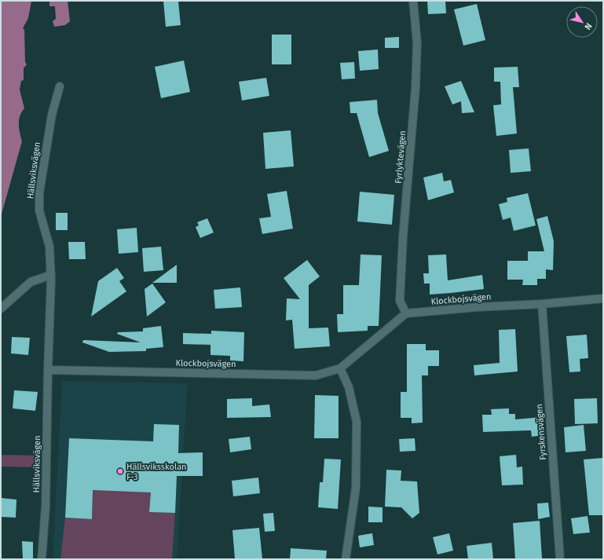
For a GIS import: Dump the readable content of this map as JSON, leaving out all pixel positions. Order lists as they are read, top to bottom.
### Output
{
  "streets": {
    "street": [
      "Fyrlyktevägen",
      "Hällsviksvägen",
      "Klockbojsvägen",
      "Fyrskensvägen"
    ]
  },
  "crossings": [
    ["Fyrlyktevägen", "Klockbojsvägen"],
    ["Hällsviksvägen", "Klockbojsvägen"],
    ["Klockbojsvägen", "Fyrskensvägen"]
  ],
  "places": ["Hällsviksskolan F-3"],
  "north": "bottom right"
}
